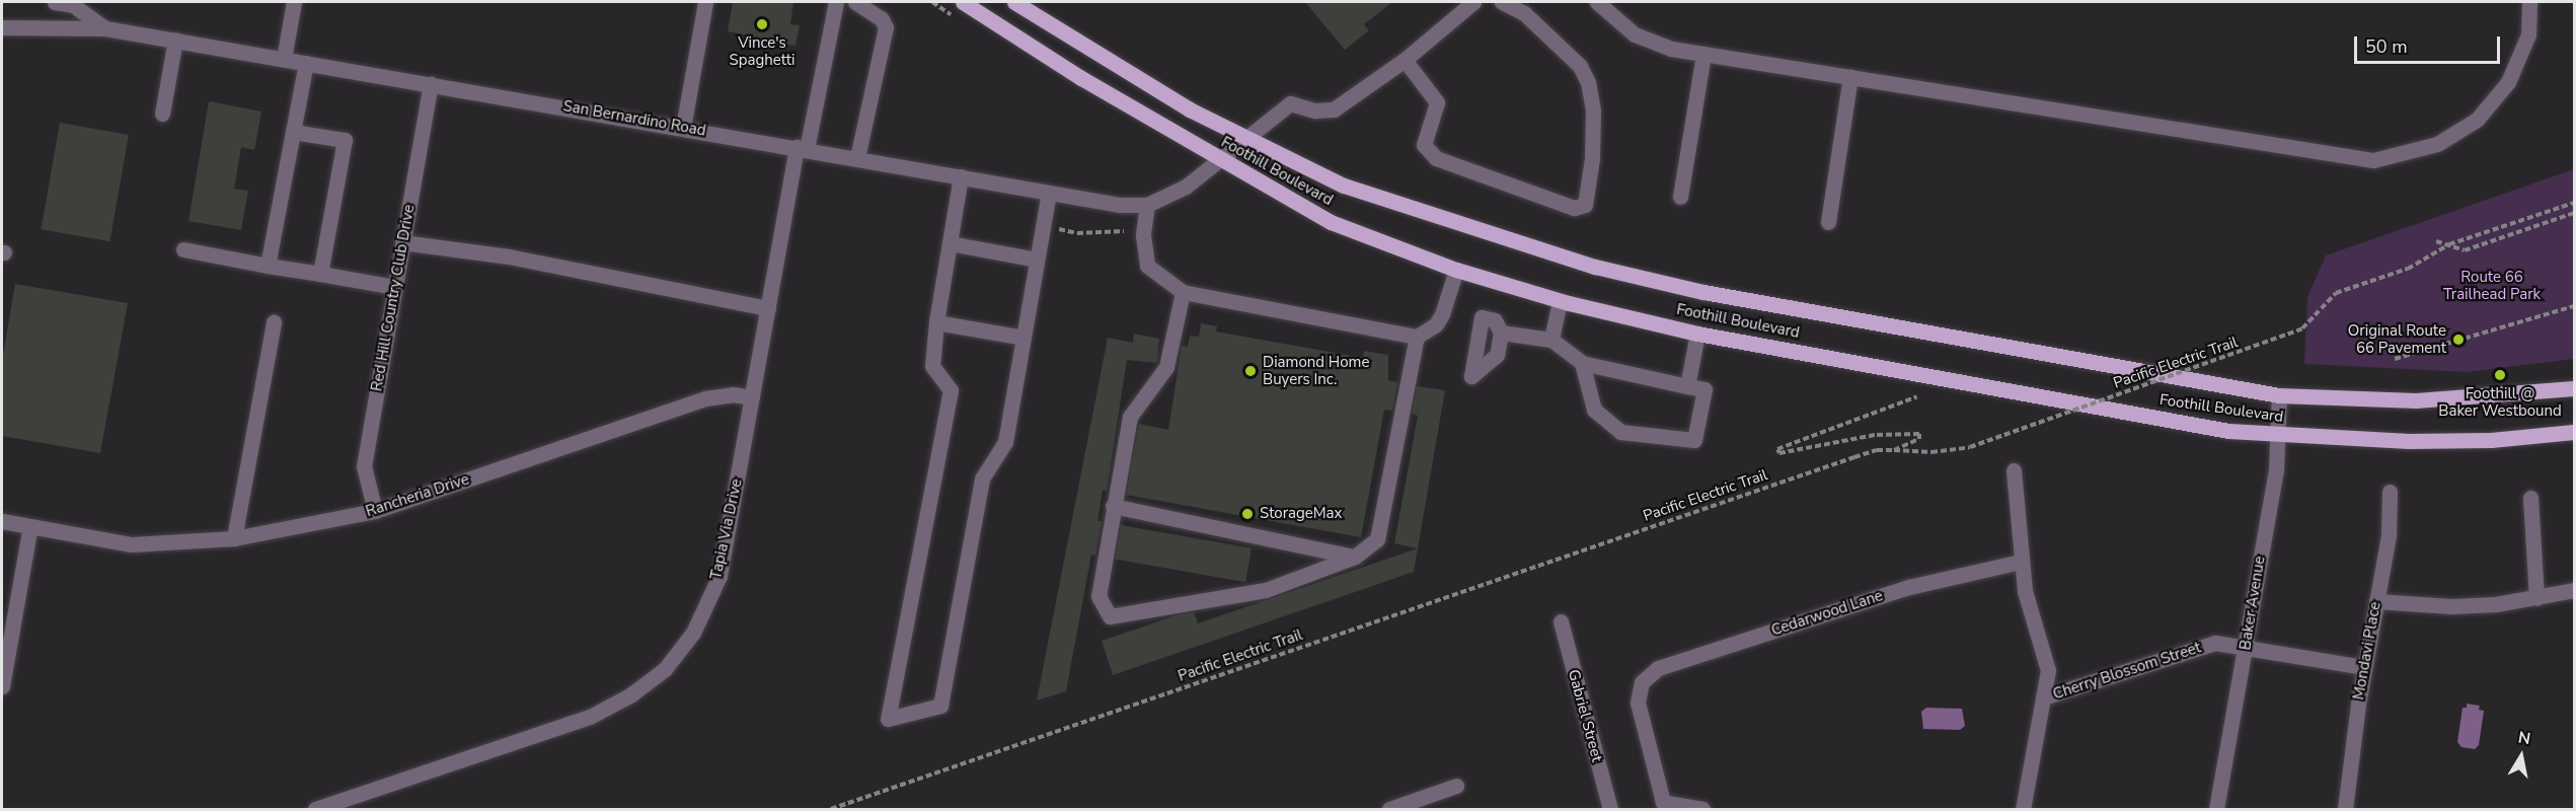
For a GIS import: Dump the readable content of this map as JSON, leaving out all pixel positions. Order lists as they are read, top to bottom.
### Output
{
  "streets": {
    "main road": ["Foothill Boulevard"],
    "street": [
      "San Bernardino Road",
      "Red Hill Country Club Drive",
      "Rancheria Drive",
      "Tapia Via Drive",
      "Baker Avenue",
      "Cedarwood Lane",
      "Mondavi Place",
      "Cherry Blossom Street",
      "Gabriel Street"
    ],
    "path": ["Pacific Electric Trail"]
  },
  "crossings": [
    ["San Bernardino Road", "Foothill Boulevard"],
    ["San Bernardino Road", "Red Hill Country Club Drive"],
    ["San Bernardino Road", "Tapia Via Drive"],
    ["Foothill Boulevard", "Baker Avenue"],
    ["Red Hill Country Club Drive", "Rancheria Drive"],
    ["Rancheria Drive", "Tapia Via Drive"],
    ["Baker Avenue", "Cherry Blossom Street"],
    ["Mondavi Place", "Cherry Blossom Street"]
  ],
  "parks": ["Route 66 Trailhead Park"],
  "places": [
    "Vince's Spaghetti",
    "Original Route 66 Pavement",
    "Diamond Home Buyers Inc.",
    "Foothill @ Baker Westbound",
    "StorageMax"
  ],
  "scale_bar": "50 m",
  "north": "top"
}
